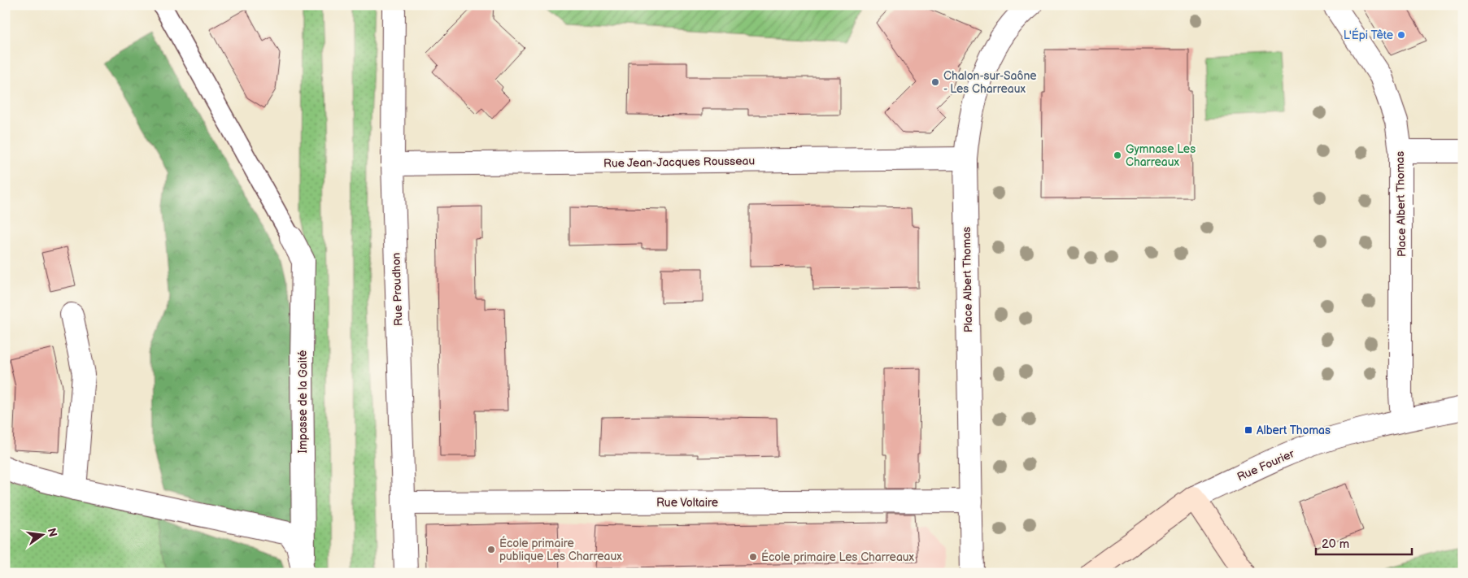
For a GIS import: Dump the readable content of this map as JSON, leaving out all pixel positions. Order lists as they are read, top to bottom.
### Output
{
  "streets": {
    "main road": ["Rue Fourier"],
    "street": [
      "Rue Jean-Jacques Rousseau",
      "Place Albert Thomas",
      "Rue Proudhon",
      "Impasse de la Gaité",
      "Rue Voltaire"
    ]
  },
  "crossings": [
    ["Rue Jean-Jacques Rousseau", "Place Albert Thomas"],
    ["Rue Jean-Jacques Rousseau", "Rue Proudhon"],
    ["Place Albert Thomas", "Rue Fourier"],
    ["Place Albert Thomas", "Rue Voltaire"],
    ["Rue Proudhon", "Rue Voltaire"]
  ],
  "places": {
    "other": [
      "L'Épi Tête",
      "Chalon-sur-Saône - Les Charreaux",
      "Gymnase Les Charreaux",
      "École primaire publique Les Charreaux",
      "École primaire Les Charreaux"
    ],
    "transit": ["Albert Thomas"]
  },
  "scale_bar": "20 m",
  "north": "right"
}
